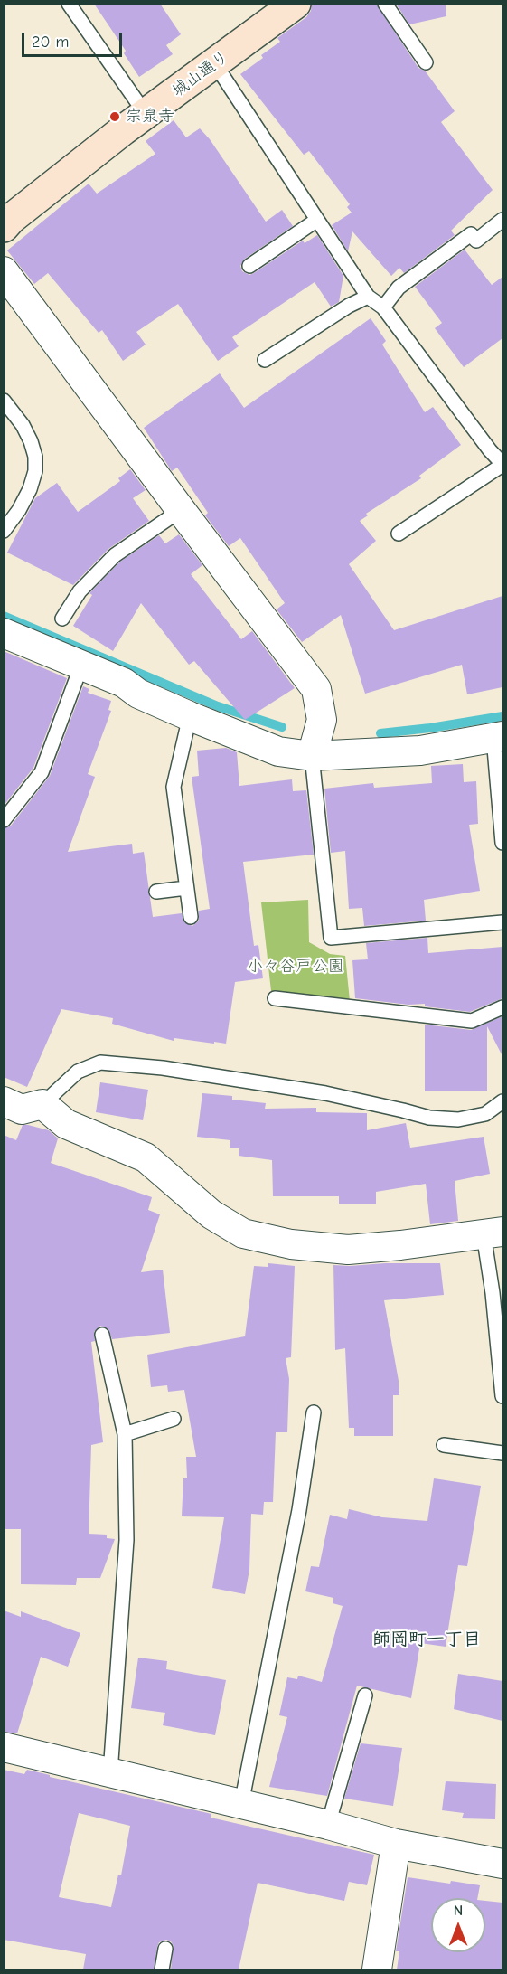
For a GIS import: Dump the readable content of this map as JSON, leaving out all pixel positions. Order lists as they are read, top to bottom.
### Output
{
  "streets": {
    "street": ["城山通り"]
  },
  "districts": ["師岡町一丁目"],
  "parks": ["小々谷戸公園"],
  "places": ["宗泉寺"],
  "scale_bar": "20 m",
  "north": "top"
}
